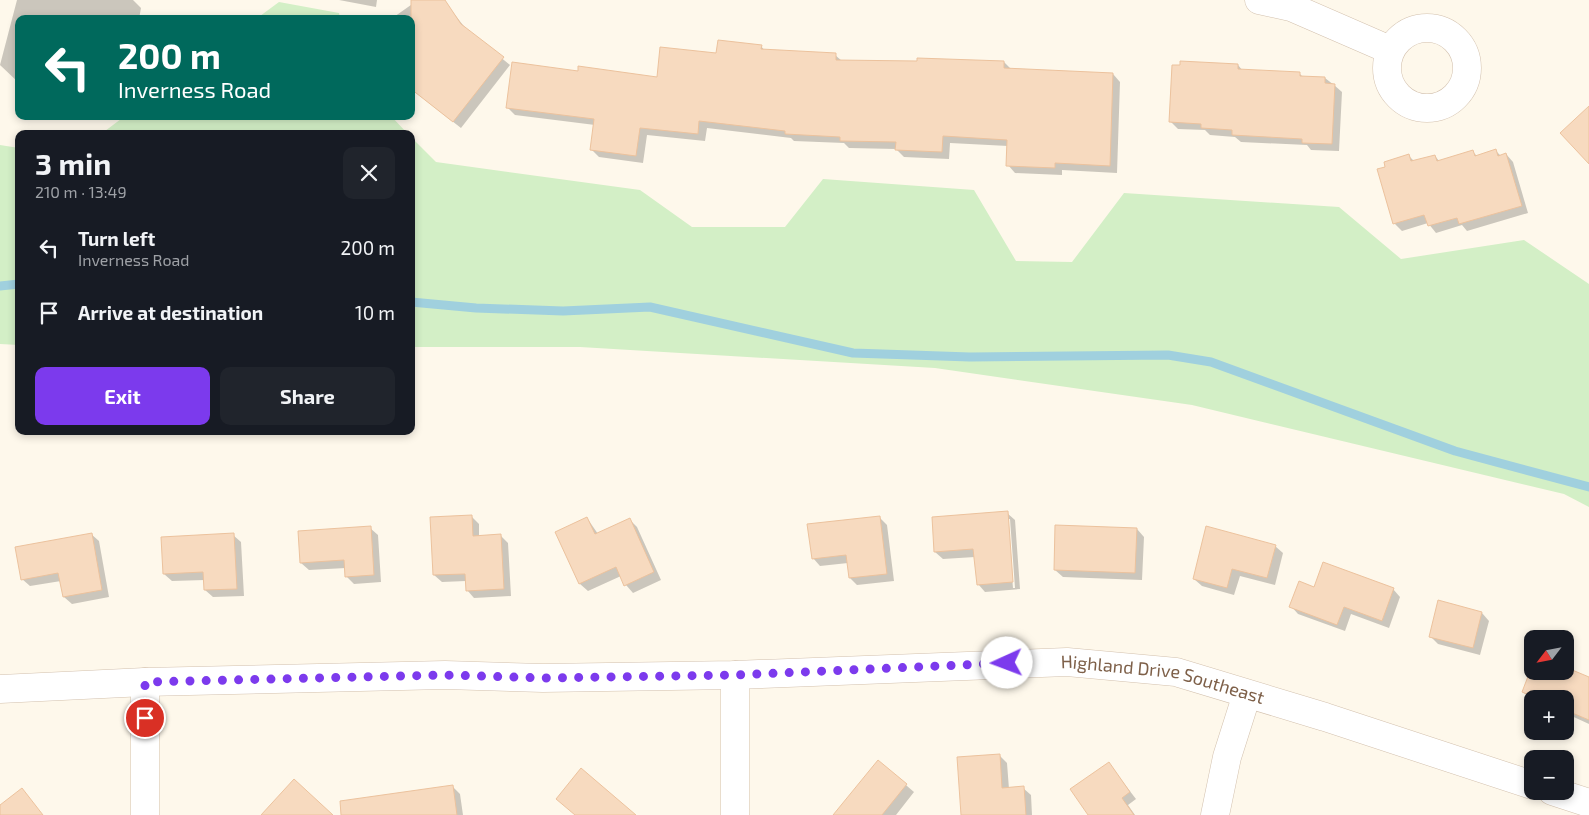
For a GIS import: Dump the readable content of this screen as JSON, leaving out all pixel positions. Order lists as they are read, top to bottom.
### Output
{
  "streets": {
    "street": ["Highland Drive Southeast"]
  },
  "north": "bottom left",
  "page": {
    "turn": ["200 m", "Inverness Road"],
    "heading": ["3 min", "210 m · 13:49"],
    "list": [
      {
        "name": "Turn left",
        "note": "Inverness Road",
        "value": "200 m"
      },
      {
        "name": "Arrive at destination",
        "value": "10 m"
      }
    ],
    "buttons": ["Exit", "Share"],
    "map_buttons": ["+", "−"]
  }
}
